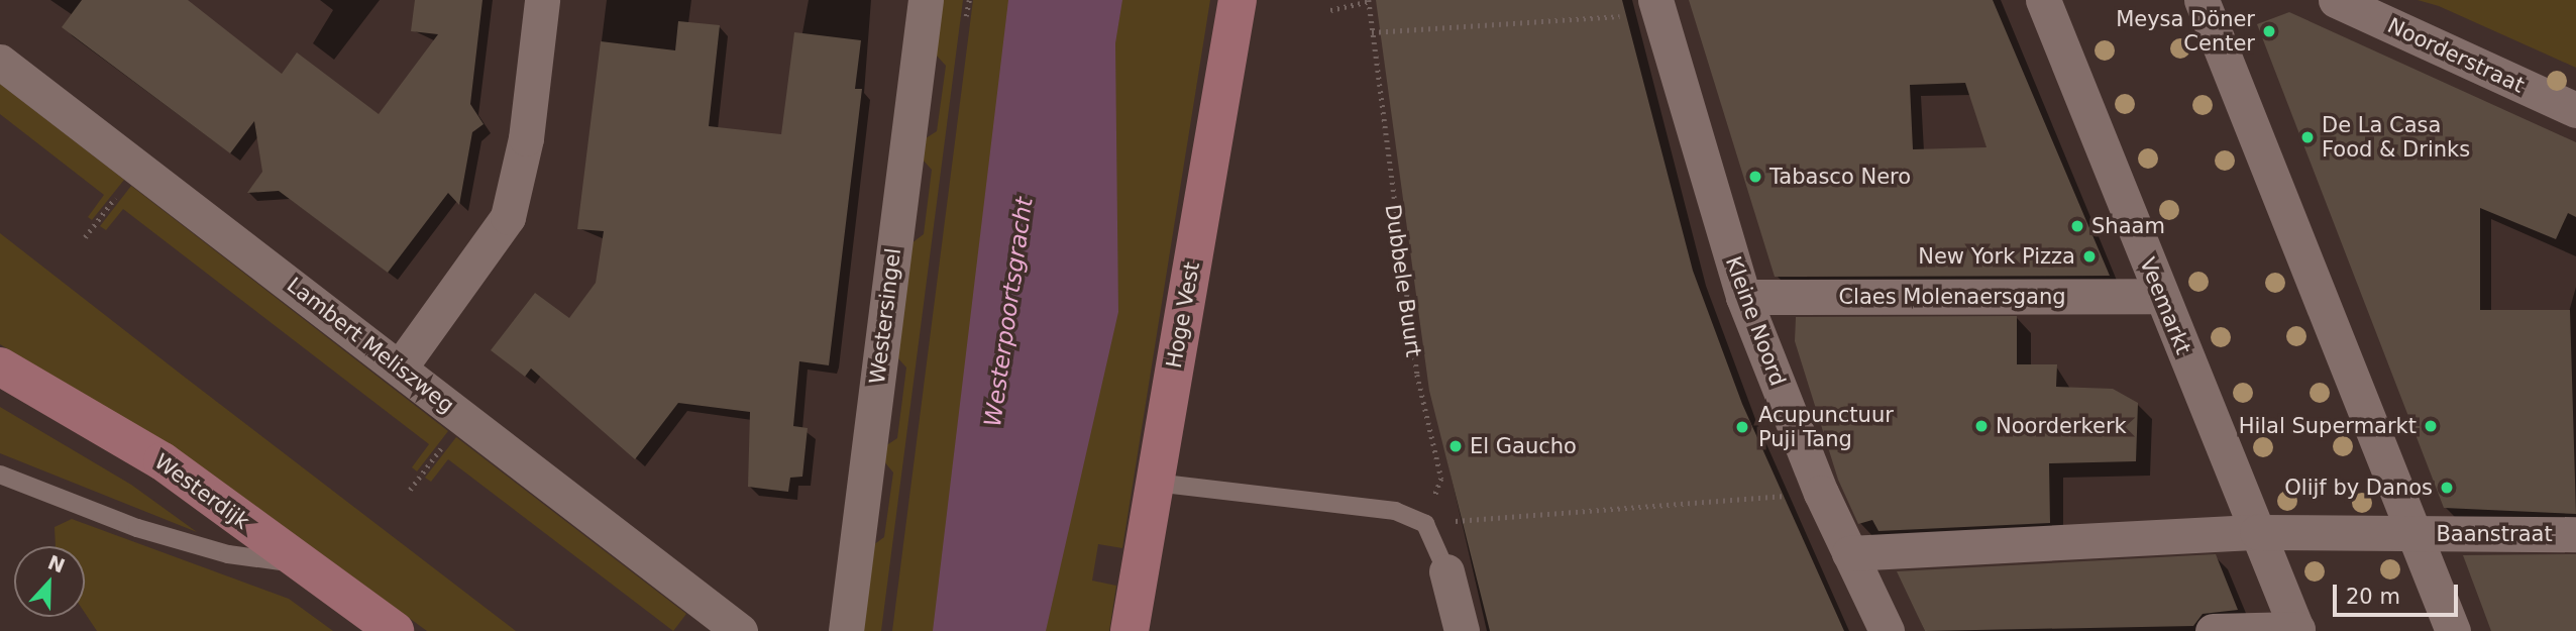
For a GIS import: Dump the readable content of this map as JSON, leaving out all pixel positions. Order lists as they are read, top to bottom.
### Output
{
  "streets": {
    "street": [
      "Noorderstraat",
      "Claes Molenaersgang",
      "Veemarkt",
      "Hoge Vest",
      "Westersingel",
      "Kleine Noord",
      "Lambert Meliszweg",
      "Westerdijk",
      "Baanstraat"
    ],
    "path": ["Dubbele Buurt"]
  },
  "crossings": [
    ["Claes Molenaersgang", "Veemarkt"],
    ["Claes Molenaersgang", "Kleine Noord"]
  ],
  "water": ["Westerpoortsgracht"],
  "places": [
    "Meysa Döner Center",
    "De La Casa Food & Drinks",
    "Tabasco Nero",
    "Shaam",
    "New York Pizza",
    "Noorderkerk",
    "Hilal Supermarkt",
    "Acupunctuur Puji Tang",
    "El Gaucho",
    "Olijf by Danos"
  ],
  "scale_bar": "20 m",
  "north": "top"
}
